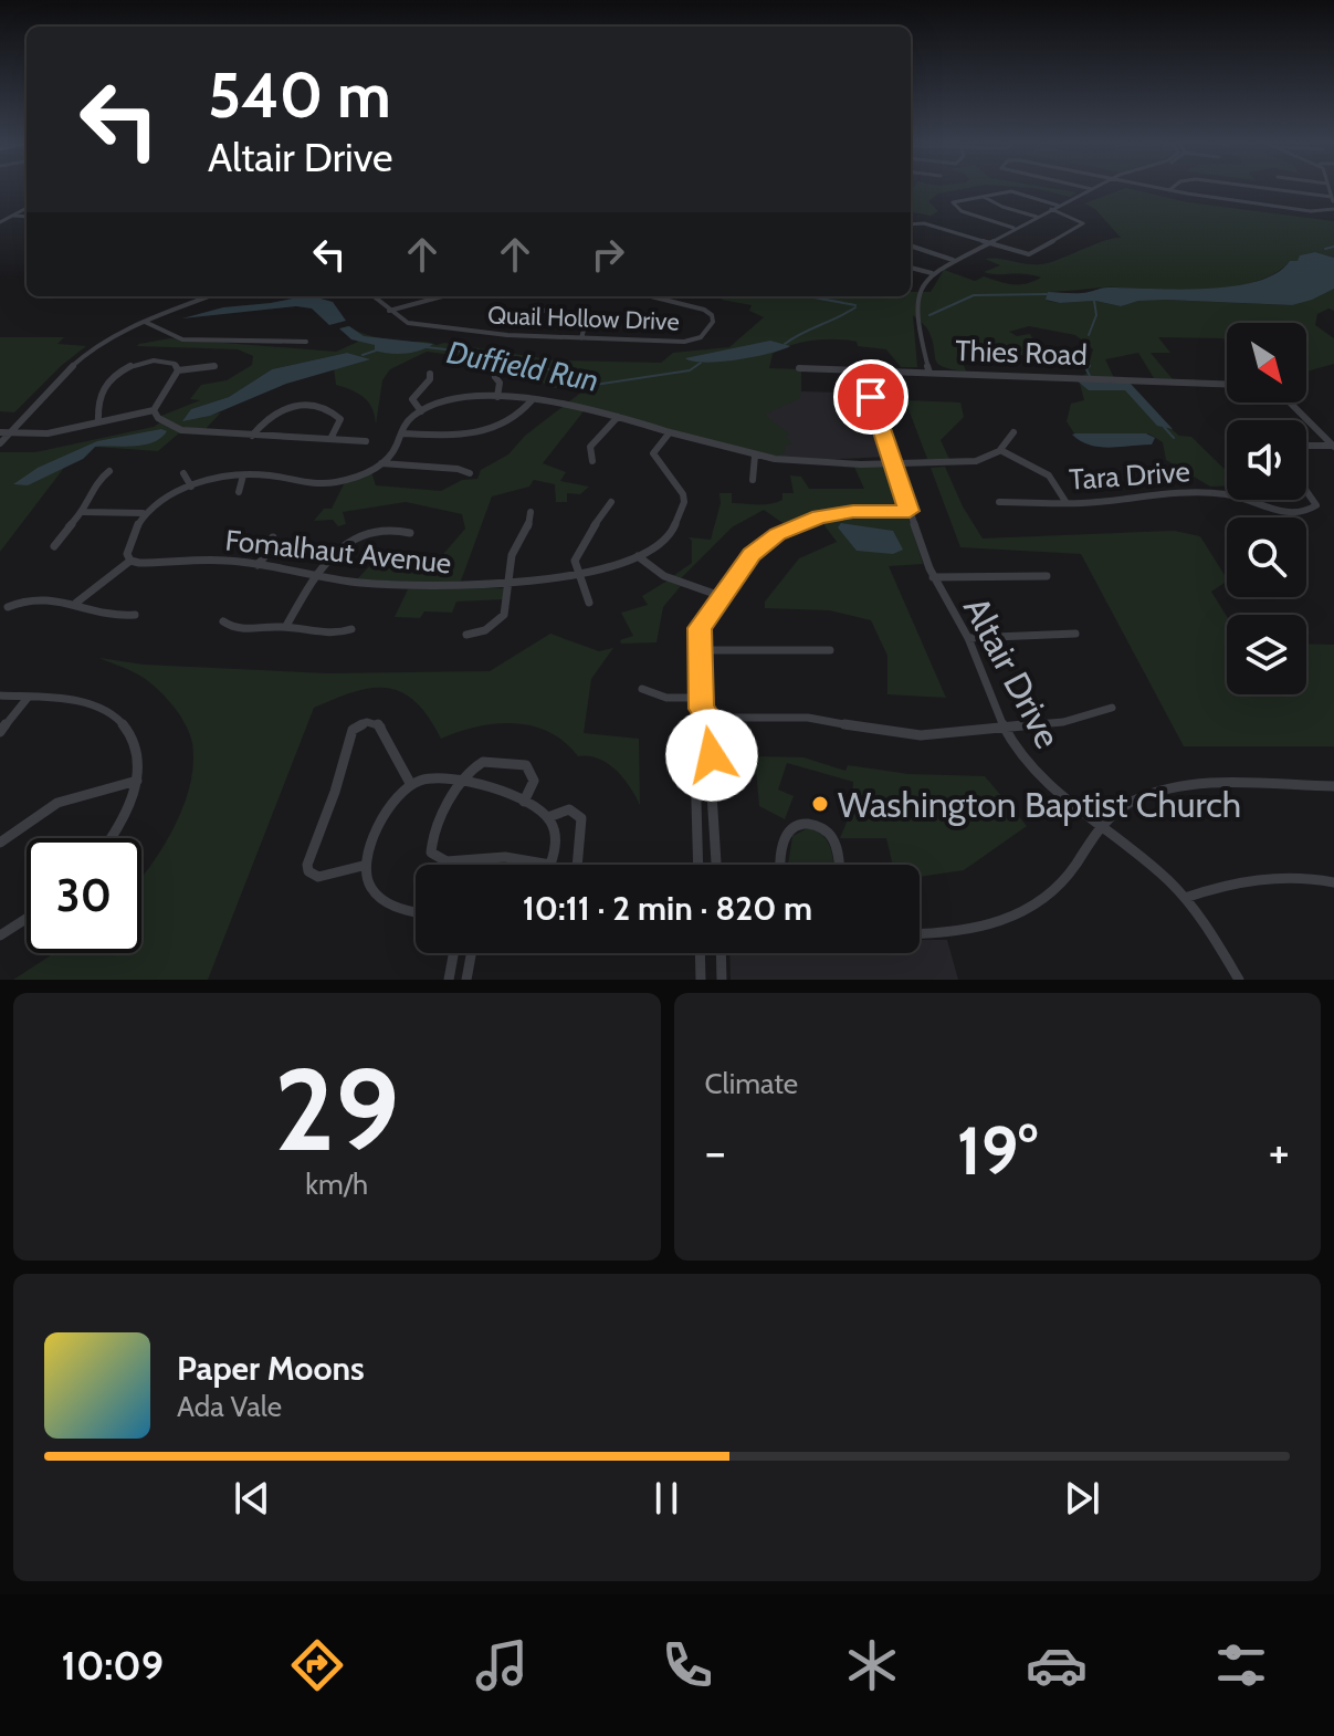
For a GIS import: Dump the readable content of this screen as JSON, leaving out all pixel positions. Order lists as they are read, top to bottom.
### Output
{
  "streets": {
    "street": [
      "Quail Hollow Drive",
      "Thies Road",
      "Tara Drive",
      "Fomalhaut Avenue",
      "Altair Drive"
    ]
  },
  "crossings": [
    ["Thies Road", "Altair Drive"]
  ],
  "water": ["Duffield Run"],
  "places": ["Washington Baptist Church"],
  "north": "bottom right",
  "page": {
    "turn": ["540 m", "Altair Drive"],
    "limit": "30",
    "trip": "10:11 · 2 min · 820 m",
    "tile": [
      ["29", "km/h"],
      "Climate"
    ],
    "heat": ["−", "19°", "+"],
    "song": ["Paper Moons", "Ada Vale"],
    "tabs": "10:09"
  }
}
